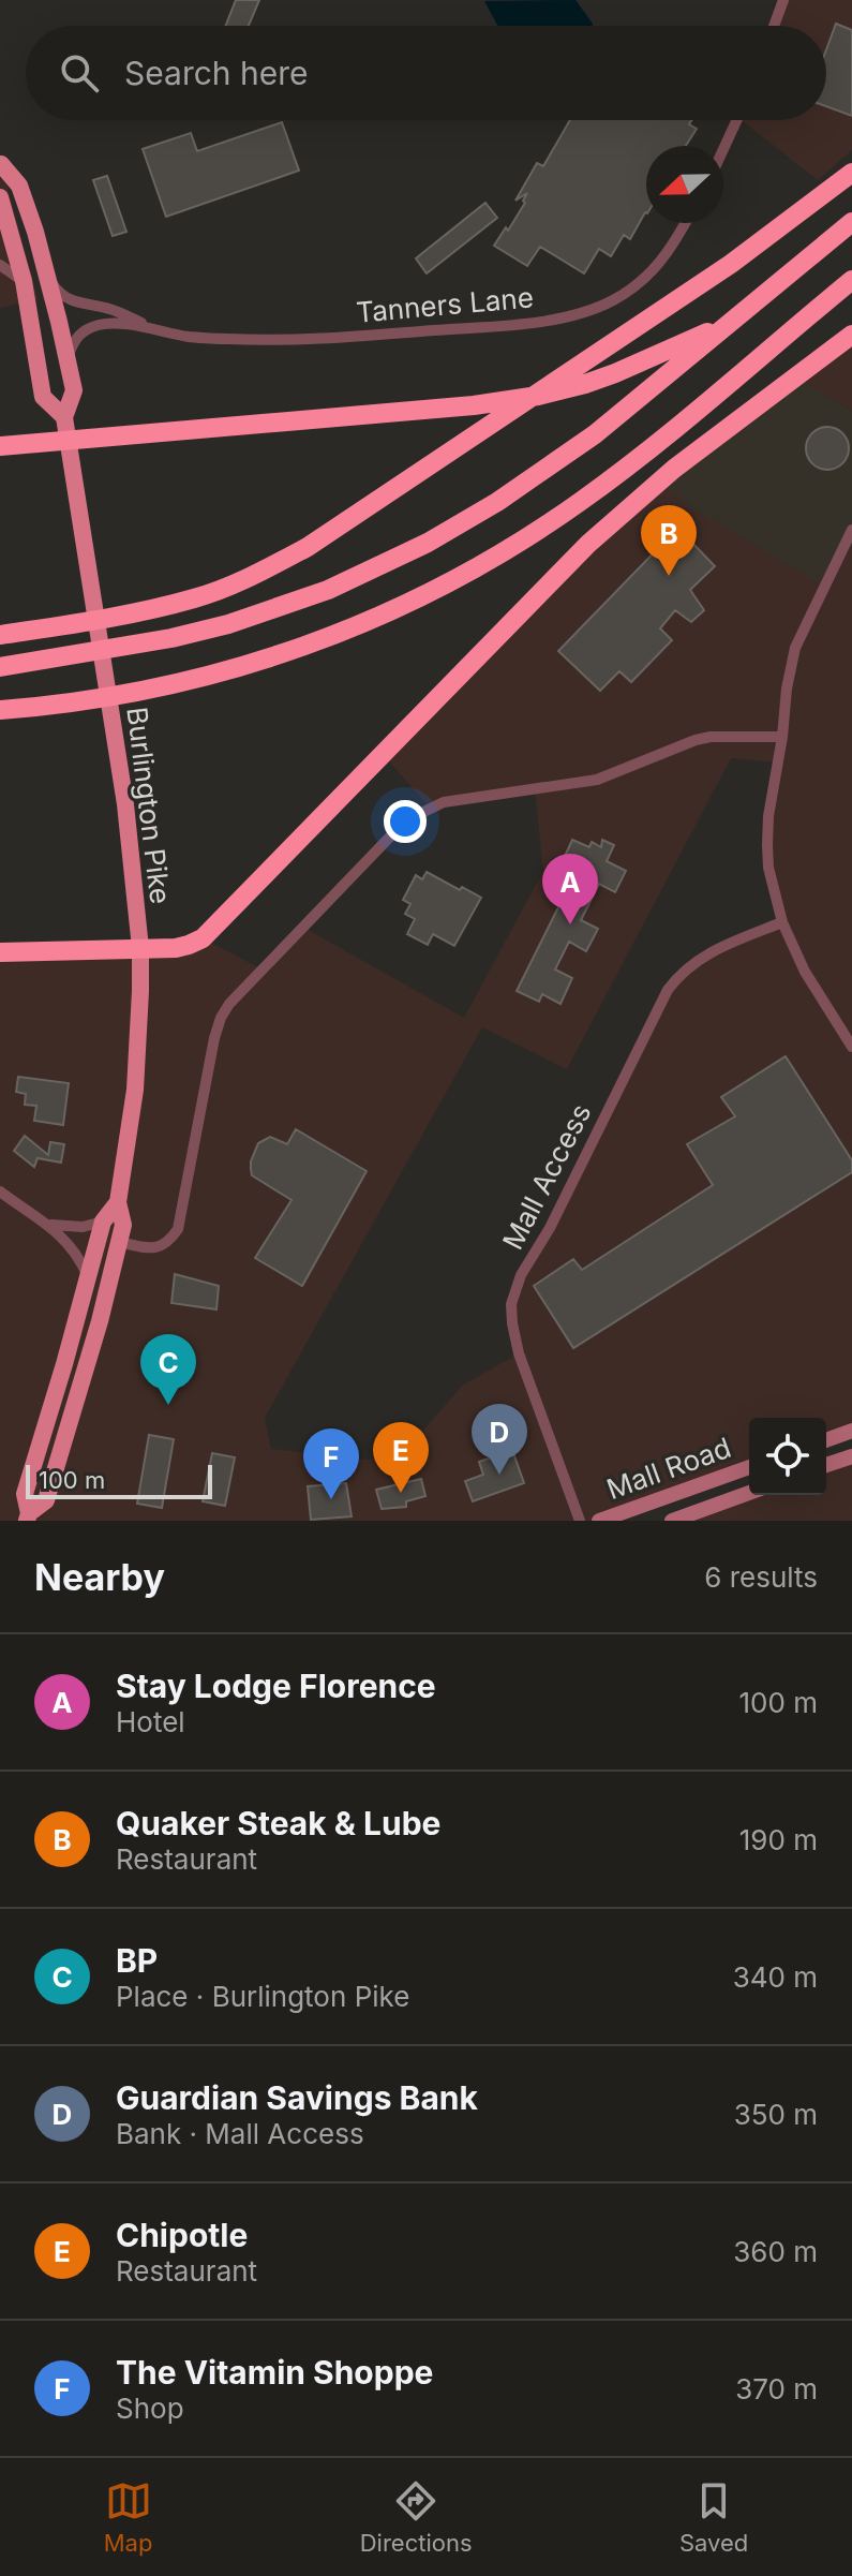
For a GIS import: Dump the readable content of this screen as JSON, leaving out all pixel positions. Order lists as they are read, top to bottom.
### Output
{
  "streets": {
    "main road": ["Burlington Pike", "Mall Road"],
    "street": ["Tanners Lane", "Mall Access"]
  },
  "crossings": [
    ["Tanners Lane", "Burlington Pike"]
  ],
  "scale_bar": "100 m",
  "north": "left",
  "page": {
    "search": "Search here",
    "pins": [
      "B",
      "A",
      "C",
      "D",
      "E",
      "F"
    ],
    "scale": "100 m",
    "heading": ["Nearby", "6 results"],
    "list": [
      {
        "mark": "A",
        "name": "Stay Lodge Florence",
        "note": "Hotel",
        "value": "100 m"
      },
      {
        "mark": "B",
        "name": "Quaker Steak & Lube",
        "note": "Restaurant",
        "value": "190 m"
      },
      {
        "mark": "C",
        "name": "BP",
        "note": "Place · Burlington Pike",
        "value": "340 m"
      },
      {
        "mark": "D",
        "name": "Guardian Savings Bank",
        "note": "Bank · Mall Access",
        "value": "350 m"
      },
      {
        "mark": "E",
        "name": "Chipotle",
        "note": "Restaurant",
        "value": "360 m"
      },
      {
        "mark": "F",
        "name": "The Vitamin Shoppe",
        "note": "Shop",
        "value": "370 m"
      }
    ],
    "nav": ["Map", "Directions", "Saved"]
  }
}
